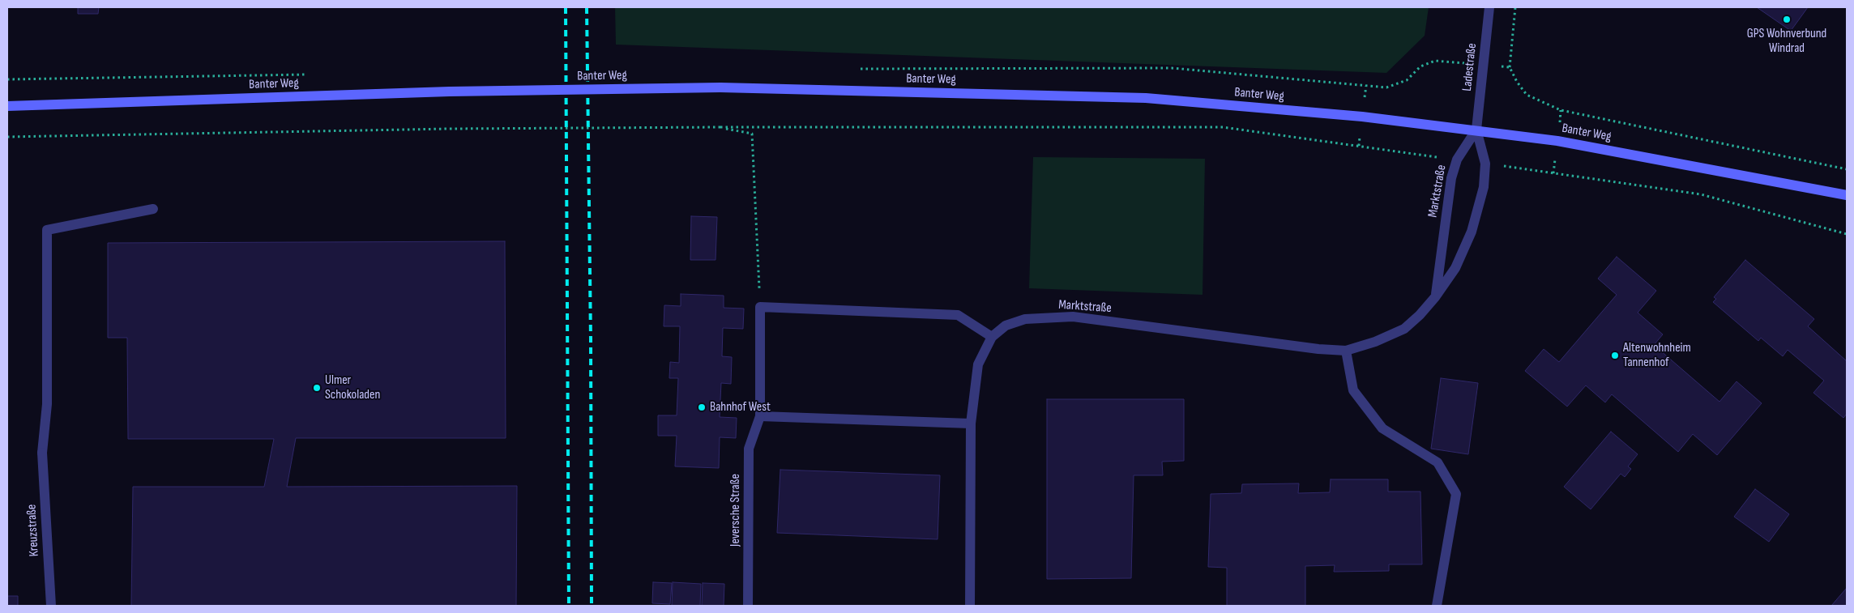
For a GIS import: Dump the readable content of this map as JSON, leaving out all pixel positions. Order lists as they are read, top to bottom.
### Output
{
  "streets": {
    "street": [
      "Ladestraße",
      "Banter Weg",
      "Marktstraße",
      "Jeversche Straße",
      "Kreuzstraße"
    ]
  },
  "crossings": [
    ["Ladestraße", "Banter Weg"],
    ["Ladestraße", "Marktstraße"],
    ["Banter Weg", "Marktstraße"]
  ],
  "places": [
    "GPS Wohnverbund Windrad",
    "Altenwohnheim Tannenhof",
    "Ulmer Schokoladen",
    "Bahnhof West"
  ]
}
